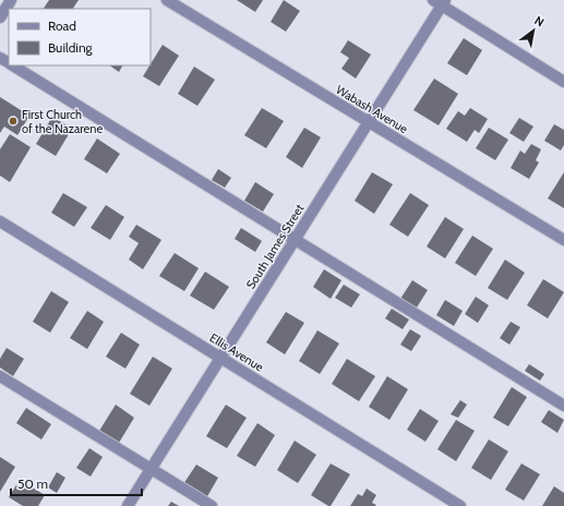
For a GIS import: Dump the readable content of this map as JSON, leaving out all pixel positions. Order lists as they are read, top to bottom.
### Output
{
  "streets": {
    "street": ["Wabash Avenue", "South James Street", "Ellis Avenue"]
  },
  "crossings": [
    ["Wabash Avenue", "South James Street"],
    ["South James Street", "Ellis Avenue"]
  ],
  "places": ["First Church of the Nazarene"],
  "legend": ["Road", "Building"],
  "scale_bar": "50 m",
  "north": "top right"
}
